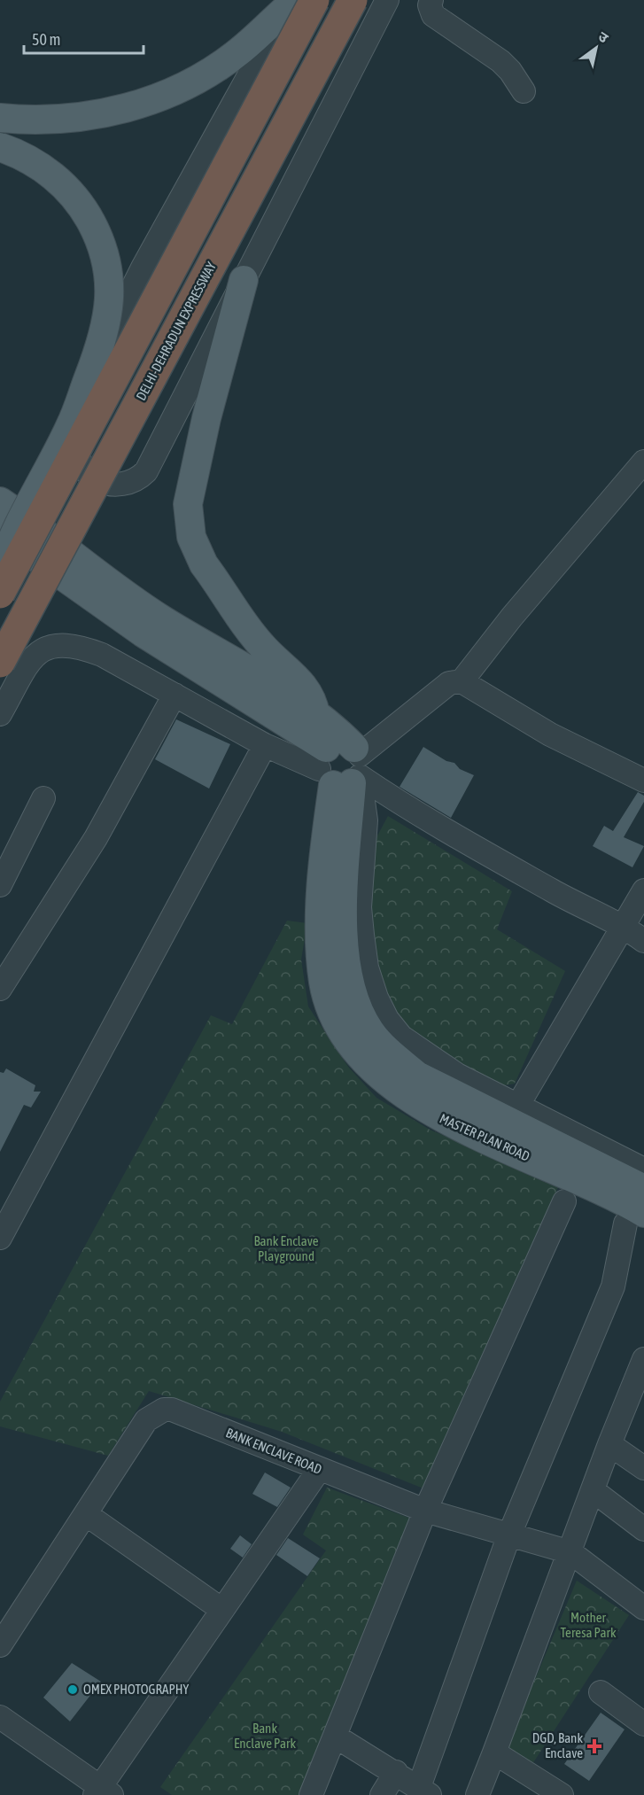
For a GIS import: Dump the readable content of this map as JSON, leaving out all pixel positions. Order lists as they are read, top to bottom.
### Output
{
  "streets": {
    "highway": ["DELHI-DEHRADUN EXPRESSWAY"],
    "main road": ["MASTER PLAN ROAD"],
    "street": ["BANK ENCLAVE ROAD"]
  },
  "parks": ["Bank Enclave Playground", "Mother Teresa Park", "Bank Enclave Park"],
  "places": {
    "other": ["OMEX PHOTOGRAPHY"],
    "health": ["DGD, Bank Enclave"]
  },
  "scale_bar": "50 m",
  "north": "top right"
}
